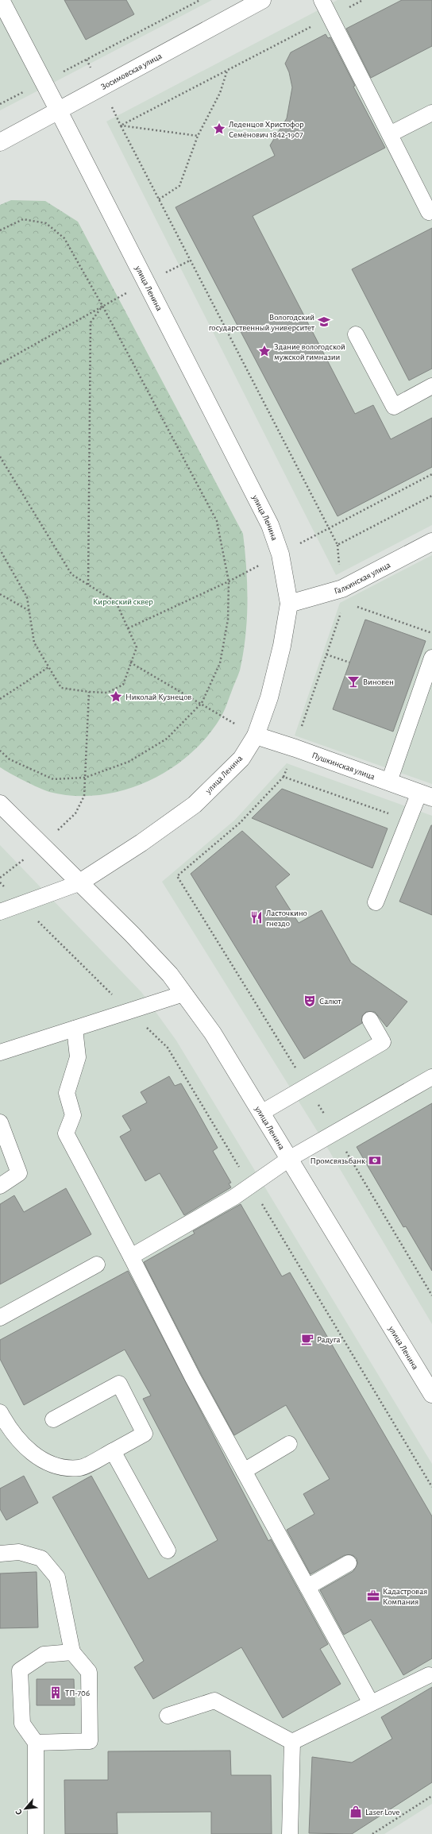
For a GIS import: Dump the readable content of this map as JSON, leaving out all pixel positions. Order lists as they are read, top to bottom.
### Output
{
  "streets": {
    "street": [
      "Зосимовская улица",
      "улица Ленина",
      "Галкинская улица",
      "Пушкинская улица"
    ]
  },
  "crossings": [
    ["Зосимовская улица", "улица Ленина"],
    ["улица Ленина", "Галкинская улица"],
    ["улица Ленина", "Пушкинская улица"]
  ],
  "parks": ["Кировский сквер"],
  "places": {
    "place": ["Леденцов Христофор Семёнович 1842-1907", "Здание вологодской мужской гимназии", "Николай Кузнецов"],
    "school or university": ["Вологодский государственный университет"],
    "bar": ["Виновен"],
    "restaurant": ["Ласточкино гнездо"],
    "theatre": ["Салют"],
    "bank": ["Промсвязьбанк"],
    "cafe": ["Радуга"],
    "office": ["Кадастровая Компания"],
    "building": ["ТП-706"],
    "shop": ["Laser Love"]
  },
  "north": "bottom left"
}
